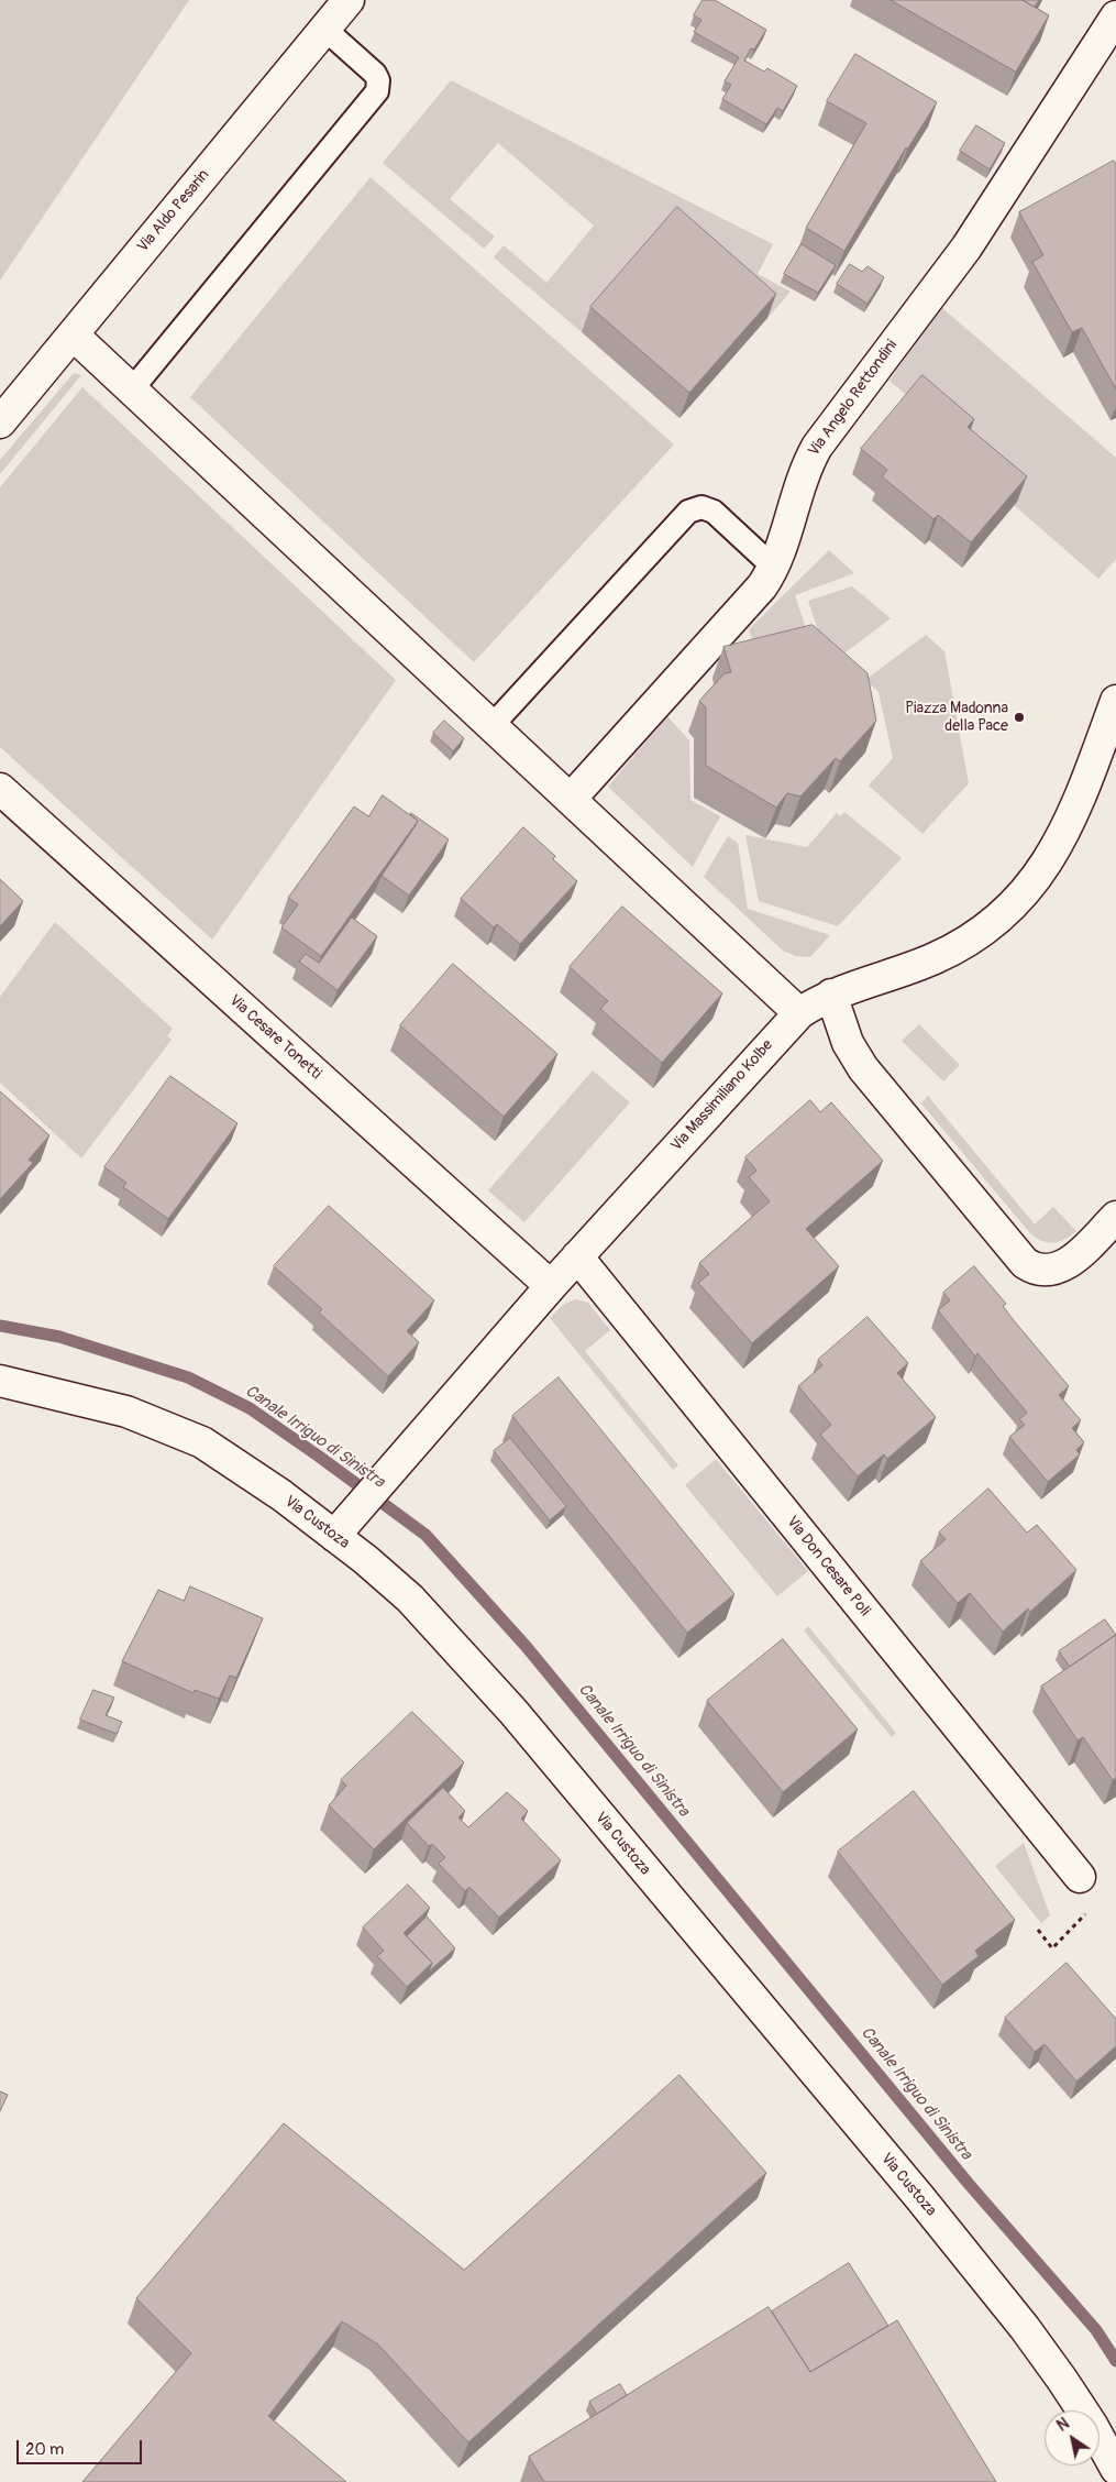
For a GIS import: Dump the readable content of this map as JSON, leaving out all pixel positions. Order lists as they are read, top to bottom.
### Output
{
  "streets": {
    "street": [
      "Via Aldo Pesarin",
      "Via Angelo Rettondini",
      "Via Cesare Tonetti",
      "Via Massimiliano Kolbe",
      "Via Custoza",
      "Via Don Cesare Poli"
    ]
  },
  "crossings": [
    ["Via Cesare Tonetti", "Via Massimiliano Kolbe"],
    ["Via Massimiliano Kolbe", "Via Custoza"],
    ["Via Massimiliano Kolbe", "Via Don Cesare Poli"]
  ],
  "water": ["Canale Irriguo di Sinistra"],
  "places": ["Piazza Madonna della Pace"],
  "scale_bar": "20 m",
  "north": "top left"
}
